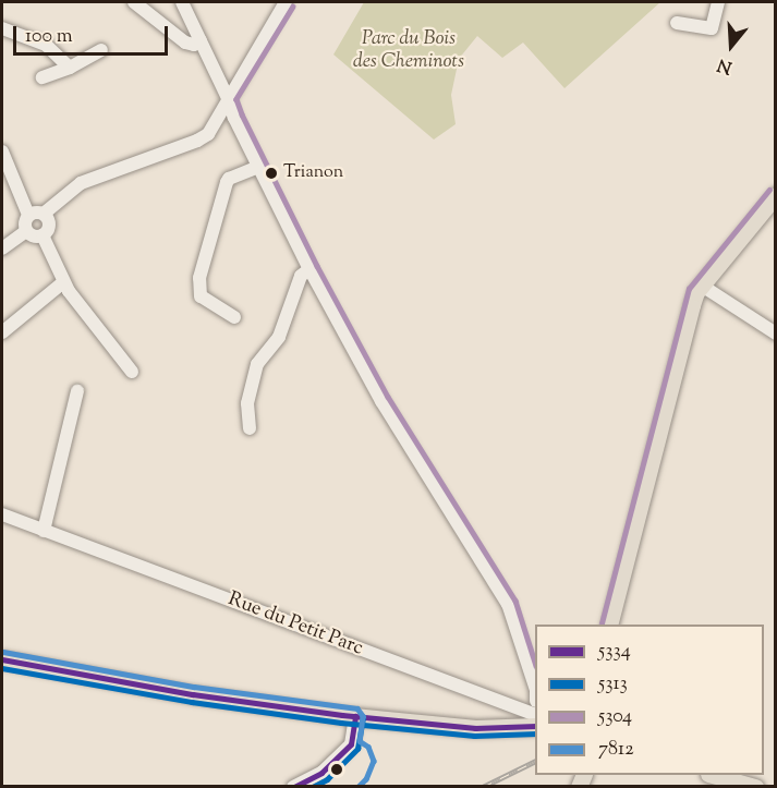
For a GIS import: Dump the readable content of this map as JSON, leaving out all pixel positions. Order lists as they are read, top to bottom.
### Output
{
  "streets": {
    "street": ["Rue du Petit Parc"]
  },
  "parks": ["Parc du Bois des Cheminots"],
  "places": ["Trianon"],
  "lines": [
    "transit line 5304",
    "transit line 7812",
    "transit line 5334",
    "transit line 5313"
  ],
  "legend": [
    "5334",
    "5313",
    "5304",
    "7812"
  ],
  "scale_bar": "100 m",
  "north": "bottom"
}
